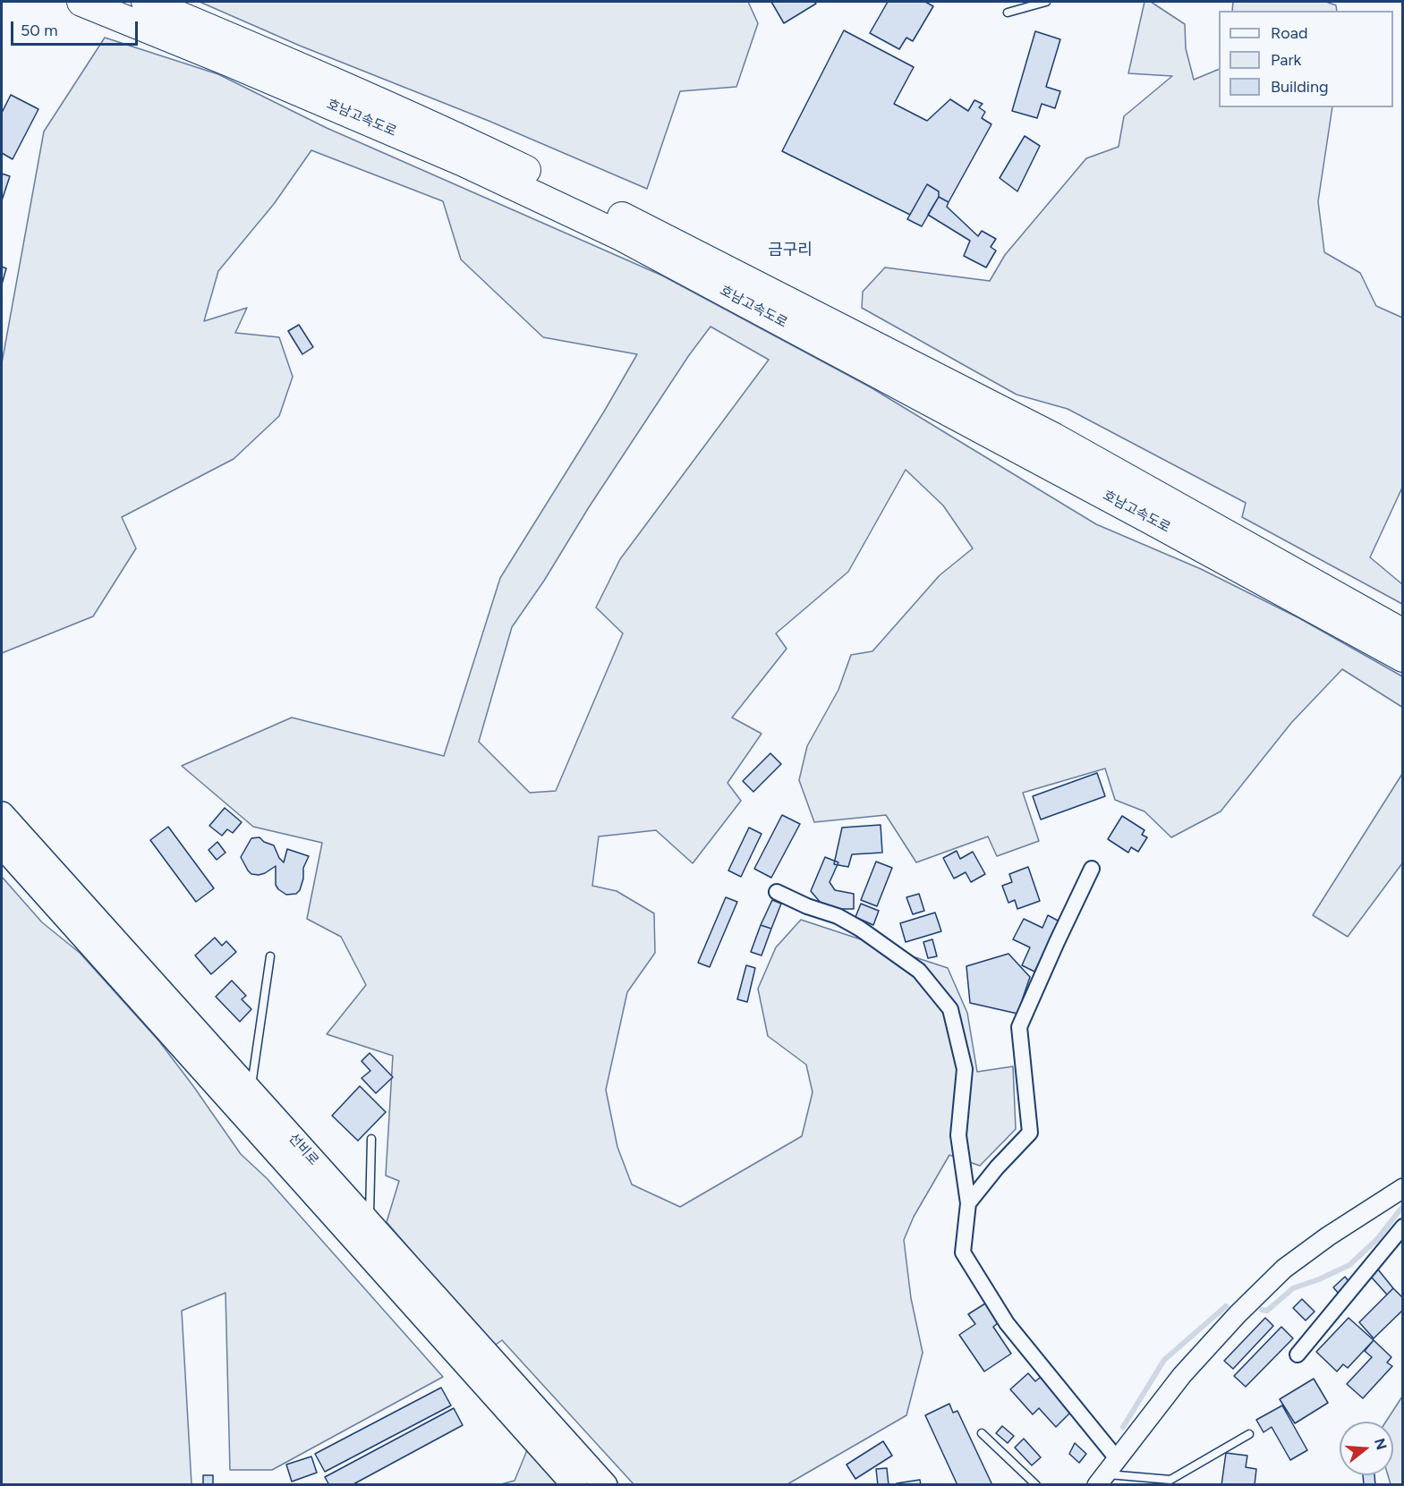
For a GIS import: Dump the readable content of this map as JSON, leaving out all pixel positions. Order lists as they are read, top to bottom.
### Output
{
  "streets": {
    "highway": ["호남고속도로"],
    "main road": ["선비로"]
  },
  "districts": ["금구리"],
  "legend": ["Road", "Park", "Building"],
  "scale_bar": "50 m",
  "north": "right"
}
